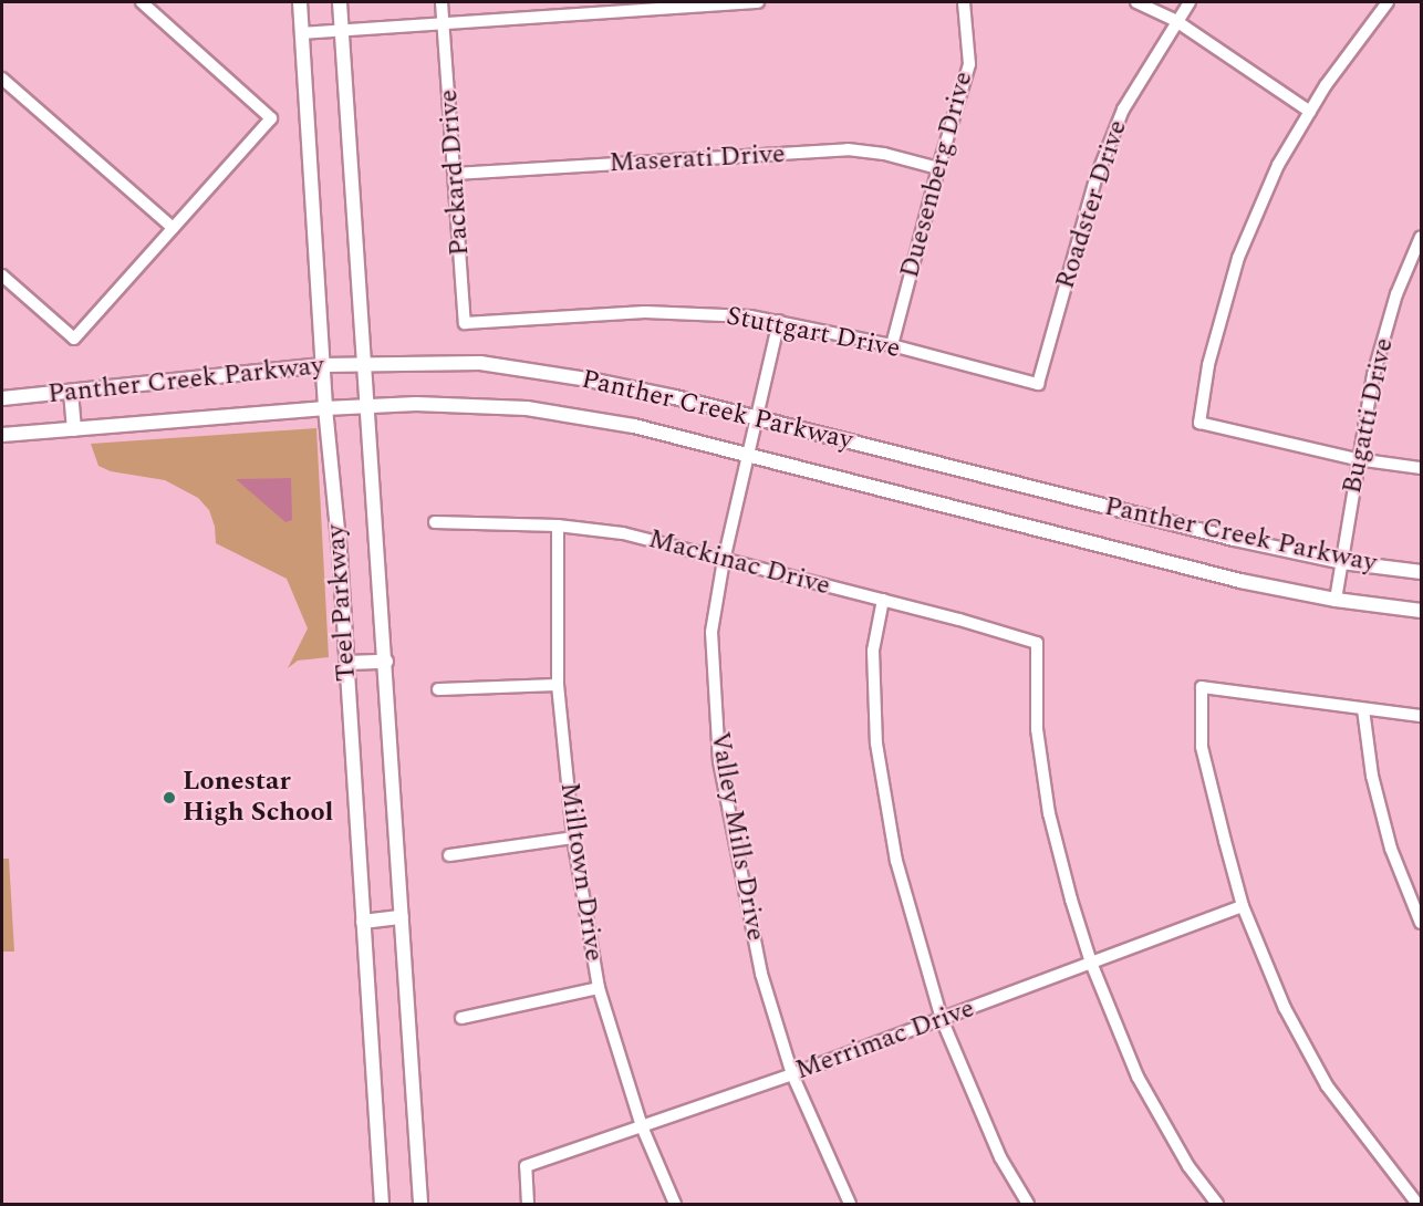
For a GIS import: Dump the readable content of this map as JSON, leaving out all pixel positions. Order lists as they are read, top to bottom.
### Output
{
  "streets": {
    "main road": ["Panther Creek Parkway", "Teel Parkway"],
    "street": [
      "Maserati Drive",
      "Packard Drive",
      "Duesenberg Drive",
      "Roadster Drive",
      "Stuttgart Drive",
      "Bugatti Drive",
      "Mackinac Drive",
      "Valley Mills Drive",
      "Milltown Drive",
      "Merrimac Drive"
    ]
  },
  "crossings": [
    ["Maserati Drive", "Packard Drive"],
    ["Maserati Drive", "Duesenberg Drive"],
    ["Packard Drive", "Stuttgart Drive"],
    ["Duesenberg Drive", "Stuttgart Drive"],
    ["Roadster Drive", "Stuttgart Drive"],
    ["Stuttgart Drive", "Valley Mills Drive"],
    ["Panther Creek Parkway", "Bugatti Drive"],
    ["Panther Creek Parkway", "Teel Parkway"],
    ["Panther Creek Parkway", "Valley Mills Drive"],
    ["Mackinac Drive", "Valley Mills Drive"],
    ["Mackinac Drive", "Milltown Drive"],
    ["Mackinac Drive", "Merrimac Drive"],
    ["Valley Mills Drive", "Merrimac Drive"],
    ["Milltown Drive", "Merrimac Drive"]
  ],
  "places": ["Lonestar High School"]
}
